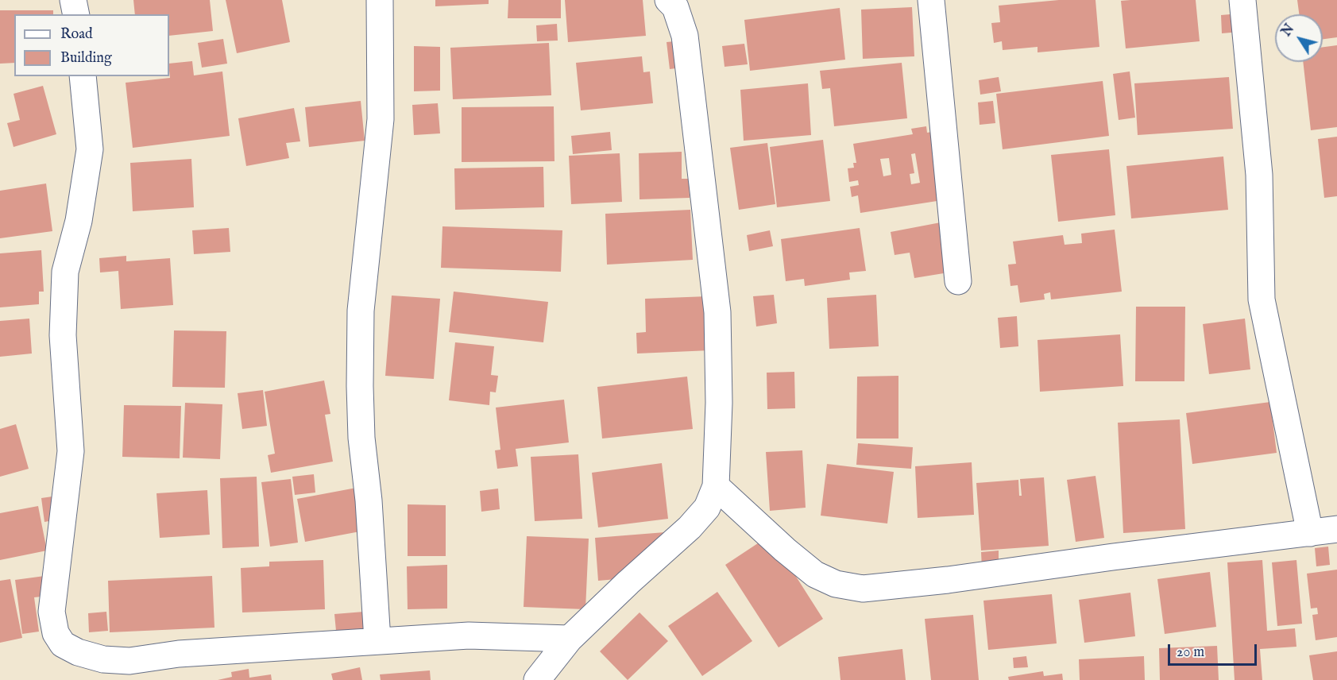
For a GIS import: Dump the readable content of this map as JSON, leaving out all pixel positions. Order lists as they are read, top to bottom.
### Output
{
  "legend": ["Road", "Building"],
  "scale_bar": "20 m",
  "north": "top left"
}
